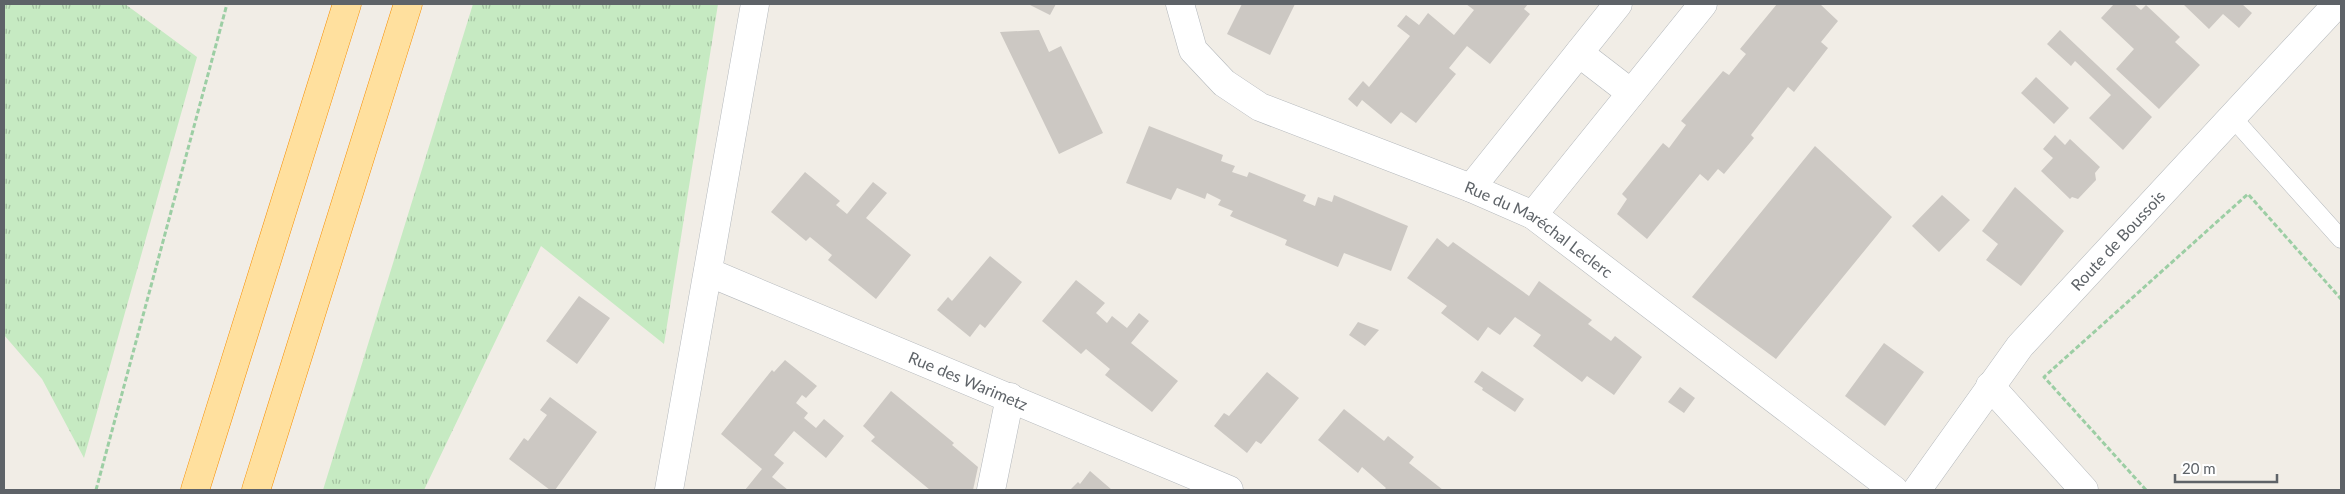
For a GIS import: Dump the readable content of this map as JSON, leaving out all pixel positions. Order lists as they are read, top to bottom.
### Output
{
  "streets": {
    "street": ["Rue du Maréchal Leclerc", "Route de Boussois", "Rue des Warimetz"]
  },
  "scale_bar": "20 m"
}
